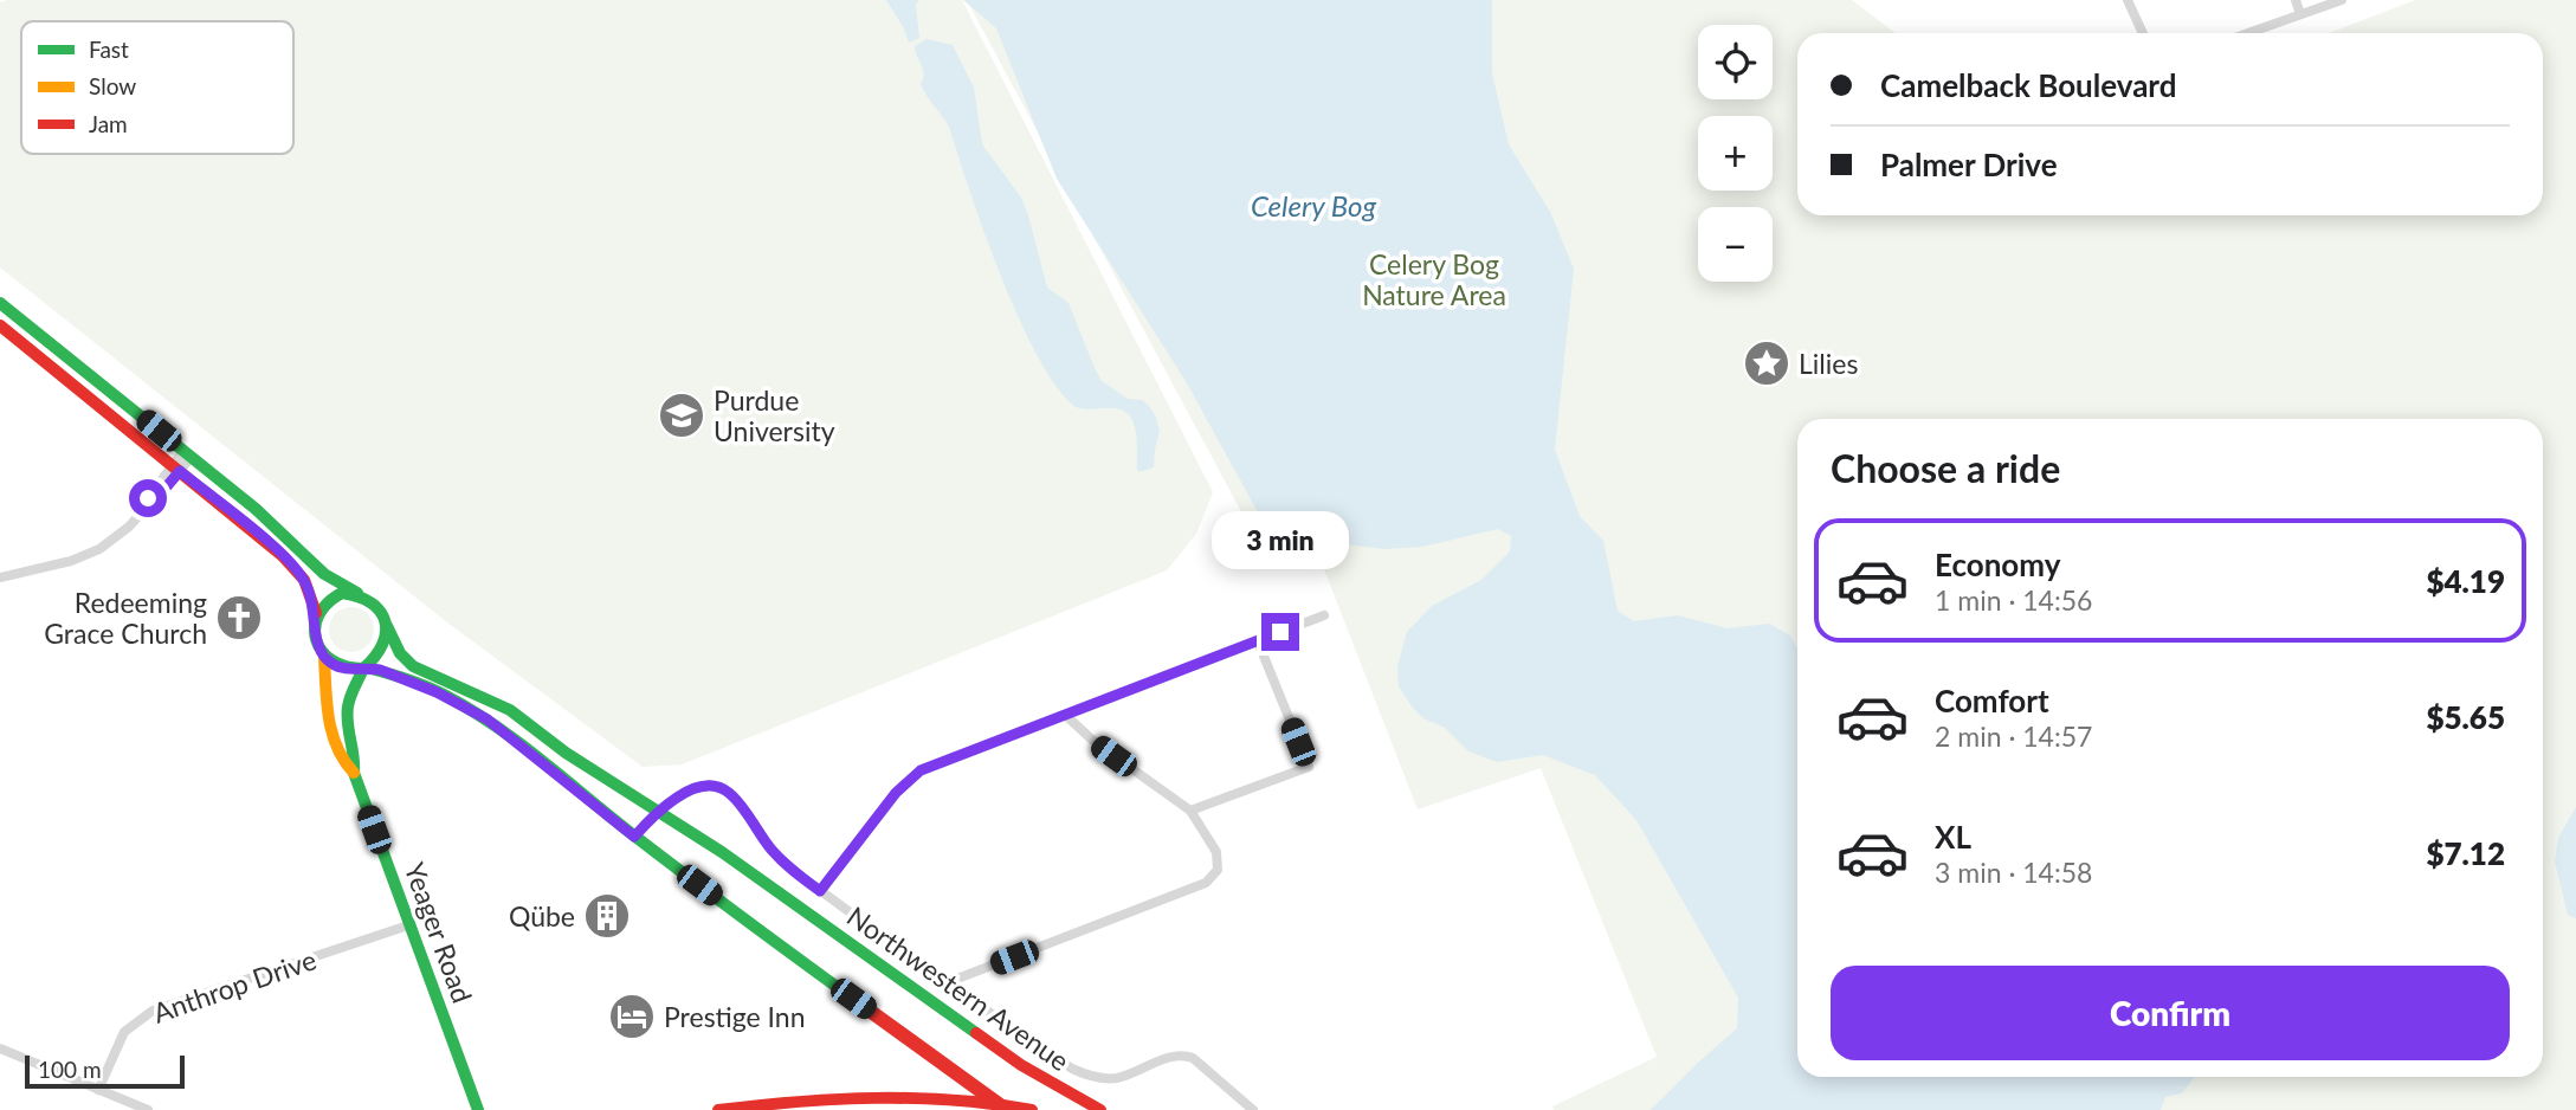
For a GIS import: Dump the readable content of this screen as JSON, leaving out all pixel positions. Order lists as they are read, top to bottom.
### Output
{
  "streets": {
    "main road": ["Yeager Road", "Northwestern Avenue"],
    "street": ["Anthrop Drive"]
  },
  "crossings": [
    ["Yeager Road", "Anthrop Drive"],
    ["Yeager Road", "Northwestern Avenue"]
  ],
  "water": ["Celery Bog"],
  "parks": ["Celery Bog Nature Area"],
  "places": {
    "place": ["Lilies"],
    "school or university": ["Purdue University"],
    "church": ["Redeeming Grace Church"],
    "building": ["Qübe"],
    "hotel": ["Prestige Inn"]
  },
  "legend": ["Fast", "Slow", "Jam"],
  "scale_bar": "100 m",
  "page": {
    "map_buttons": ["+", "−"],
    "banner": ["Camelback Boulevard", "Palmer Drive"],
    "heading": "Choose a ride",
    "bubble": "3 min",
    "list": [
      {
        "name": "Economy",
        "note": "1 min · 14:56",
        "value": "$4.19"
      },
      {
        "name": "Comfort",
        "note": "2 min · 14:57",
        "value": "$5.65"
      },
      {
        "name": "XL",
        "note": "3 min · 14:58",
        "value": "$7.12"
      }
    ],
    "buttons": "Confirm",
    "scale": "100 m"
  }
}
